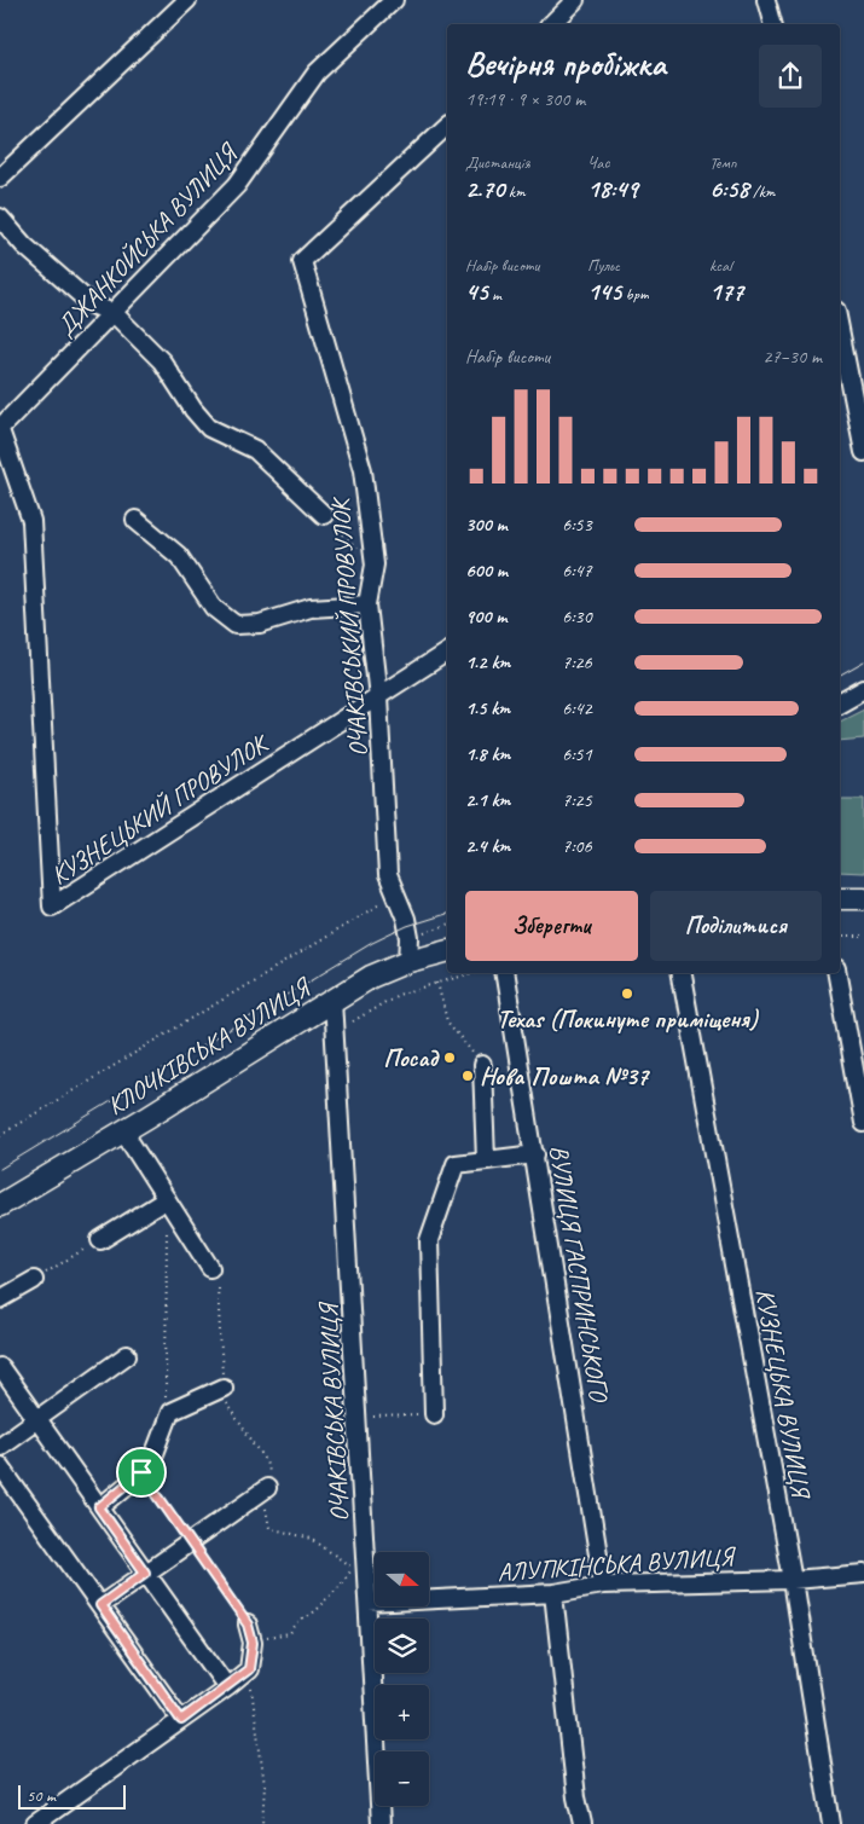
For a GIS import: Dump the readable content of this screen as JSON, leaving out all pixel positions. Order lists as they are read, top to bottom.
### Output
{
  "streets": {
    "main road": ["КЛОЧКІВСЬКА ВУЛИЦЯ"],
    "street": [
      "ДЖАНКОЙСЬКА ВУЛИЦЯ",
      "ОЧАКІВСЬКИЙ ПРОВУЛОК",
      "КУЗНЕЦЬКИЙ ПРОВУЛОК",
      "ВУЛИЦЯ ГАСПРИНСЬКОГО",
      "КУЗНЕЦЬКА ВУЛИЦЯ",
      "ОЧАКІВСЬКА ВУЛИЦЯ",
      "АЛУПКІНСЬКА ВУЛИЦЯ"
    ]
  },
  "crossings": [
    ["ДЖАНКОЙСЬКА ВУЛИЦЯ", "КУЗНЕЦЬКИЙ ПРОВУЛОК"],
    ["ОЧАКІВСЬКИЙ ПРОВУЛОК", "КУЗНЕЦЬКИЙ ПРОВУЛОК"],
    ["ОЧАКІВСЬКИЙ ПРОВУЛОК", "КЛОЧКІВСЬКА ВУЛИЦЯ"],
    ["КЛОЧКІВСЬКА ВУЛИЦЯ", "ОЧАКІВСЬКА ВУЛИЦЯ"],
    ["ВУЛИЦЯ ГАСПРИНСЬКОГО", "АЛУПКІНСЬКА ВУЛИЦЯ"],
    ["КУЗНЕЦЬКА ВУЛИЦЯ", "АЛУПКІНСЬКА ВУЛИЦЯ"],
    ["ОЧАКІВСЬКА ВУЛИЦЯ", "АЛУПКІНСЬКА ВУЛИЦЯ"]
  ],
  "places": ["Texas (Покинуте приміщеня)", "Посад", "Нова Пошта №37"],
  "scale_bar": "50 m",
  "north": "right",
  "page": {
    "heading": ["Вечірня пробіжка", "19:19 · 9 × 300 m"],
    "stats": [
      ["Дистанція", "2.70 km"],
      ["Час", "18:49"],
      ["Темп", "6:58 /km"],
      ["Набір висоти", "45 m"],
      ["Пульс", "145 bpm"],
      ["kcal", "177"]
    ],
    "chart": ["Набір висоти", "27–30 m"],
    "list": [
      {
        "name": "300 m",
        "note": "6:53"
      },
      {
        "name": "600 m",
        "note": "6:47"
      },
      {
        "name": "900 m",
        "note": "6:30"
      },
      {
        "name": "1.2 km",
        "note": "7:26"
      },
      {
        "name": "1.5 km",
        "note": "6:42"
      },
      {
        "name": "1.8 km",
        "note": "6:51"
      },
      {
        "name": "2.1 km",
        "note": "7:25"
      },
      {
        "name": "2.4 km",
        "note": "7:06"
      }
    ],
    "buttons": ["Зберегти", "Поділитися"],
    "map_buttons": ["+", "−"],
    "scale": "50 m"
  }
}
